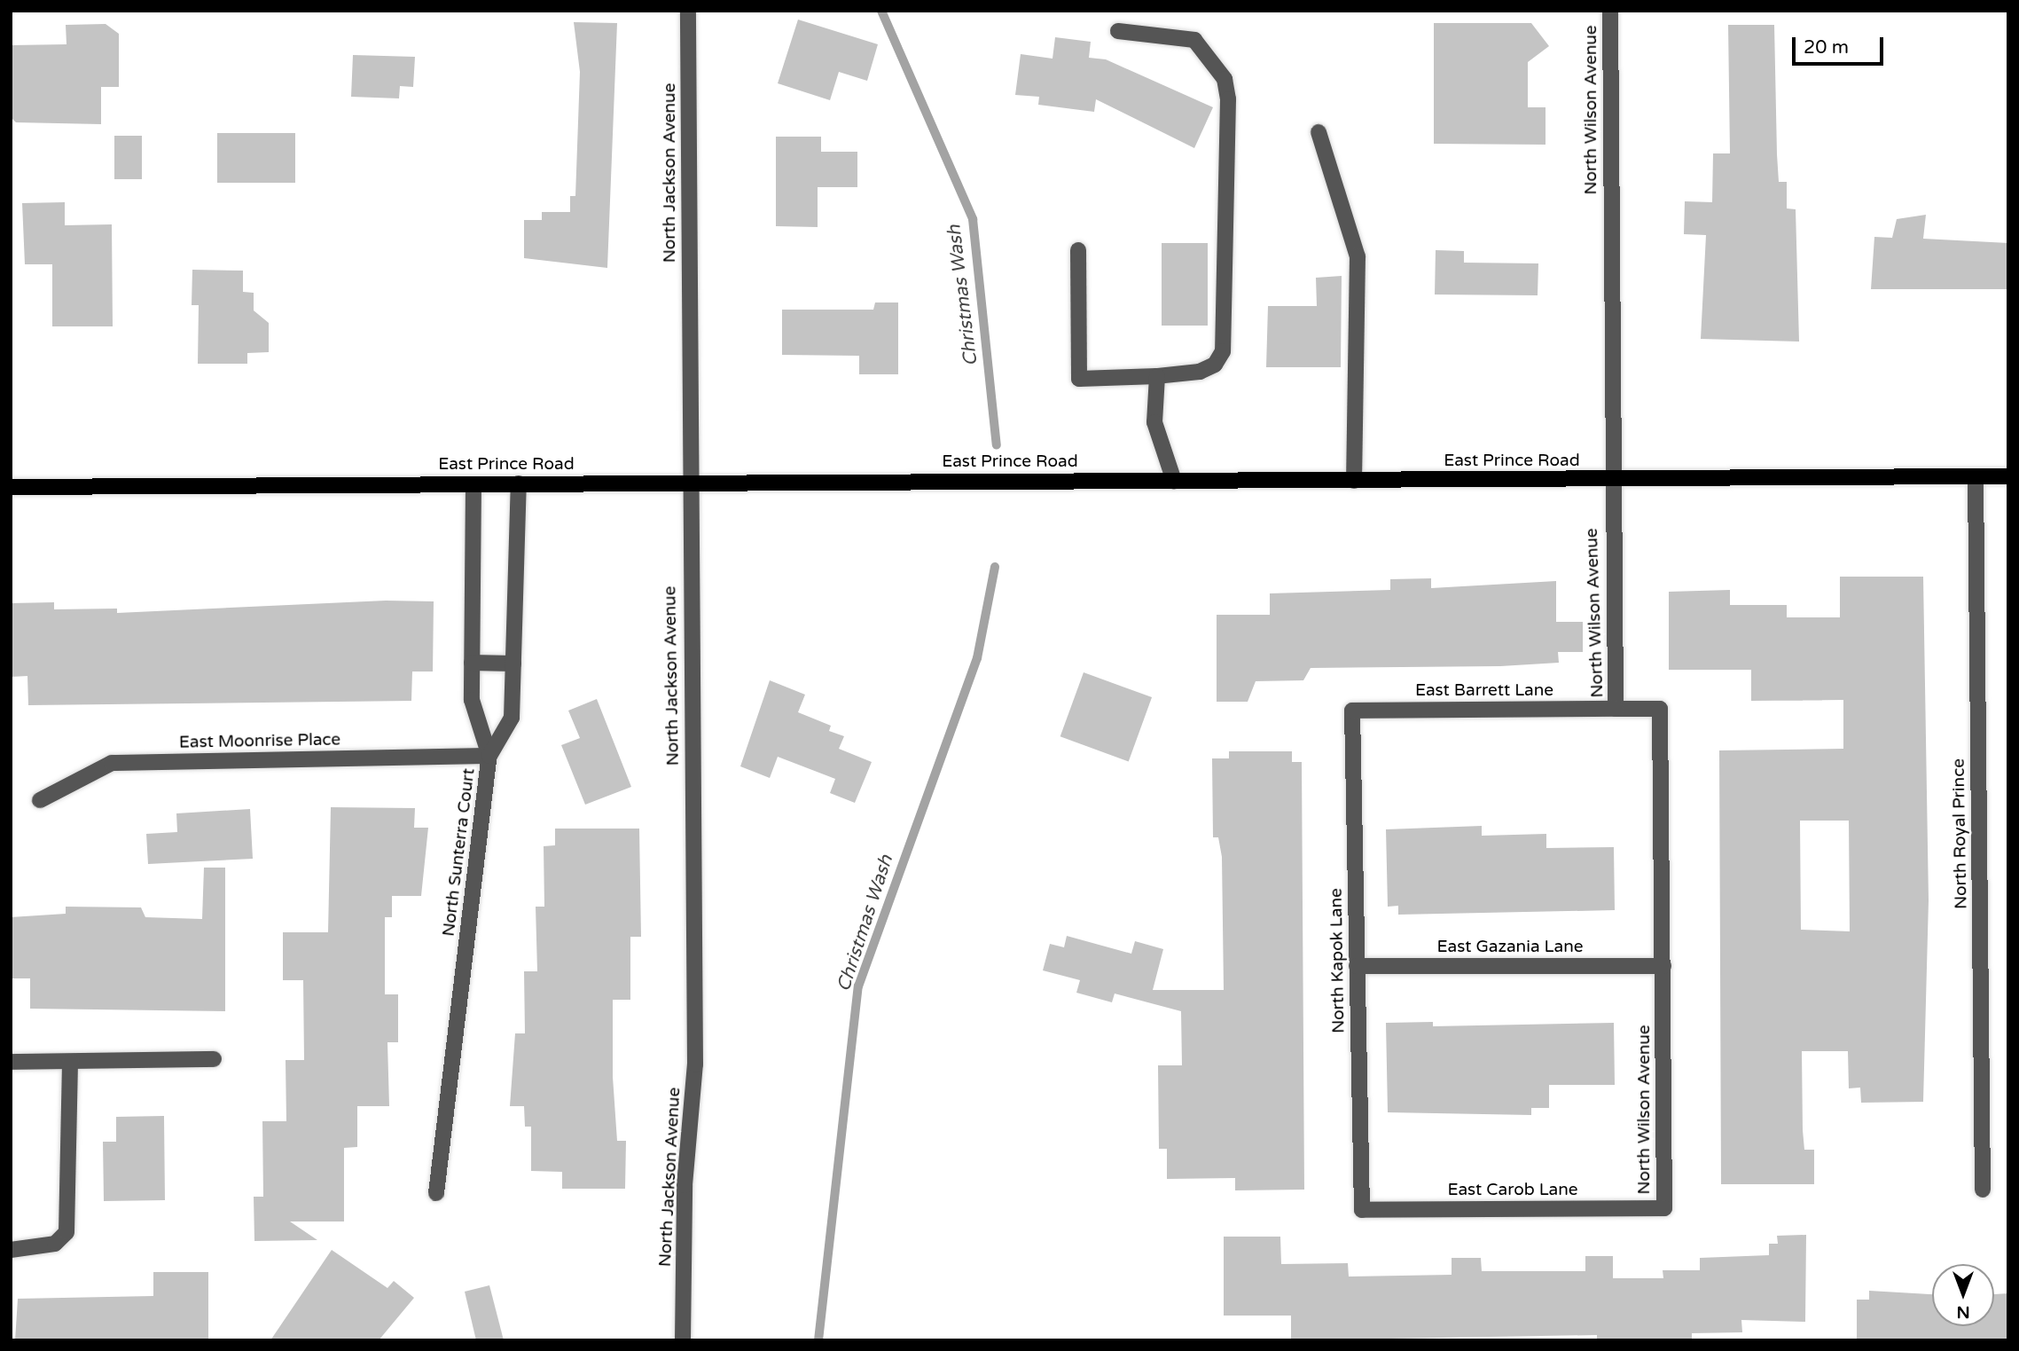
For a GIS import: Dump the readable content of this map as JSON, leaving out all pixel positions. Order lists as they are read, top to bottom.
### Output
{
  "streets": {
    "main road": ["East Prince Road"],
    "street": [
      "North Wilson Avenue",
      "North Jackson Avenue",
      "East Barrett Lane",
      "East Moonrise Place",
      "North Royal Prince",
      "North Sunterra Court",
      "East Gazania Lane",
      "North Kapok Lane",
      "East Carob Lane"
    ]
  },
  "crossings": [
    ["North Wilson Avenue", "East Prince Road"],
    ["North Wilson Avenue", "East Barrett Lane"],
    ["North Wilson Avenue", "East Gazania Lane"],
    ["North Wilson Avenue", "East Carob Lane"],
    ["North Jackson Avenue", "East Prince Road"],
    ["East Prince Road", "North Royal Prince"],
    ["East Prince Road", "North Sunterra Court"],
    ["East Barrett Lane", "North Kapok Lane"],
    ["East Moonrise Place", "North Sunterra Court"],
    ["East Gazania Lane", "North Kapok Lane"],
    ["North Kapok Lane", "East Carob Lane"]
  ],
  "water": ["Christmas Wash"],
  "scale_bar": "20 m",
  "north": "bottom"
}
